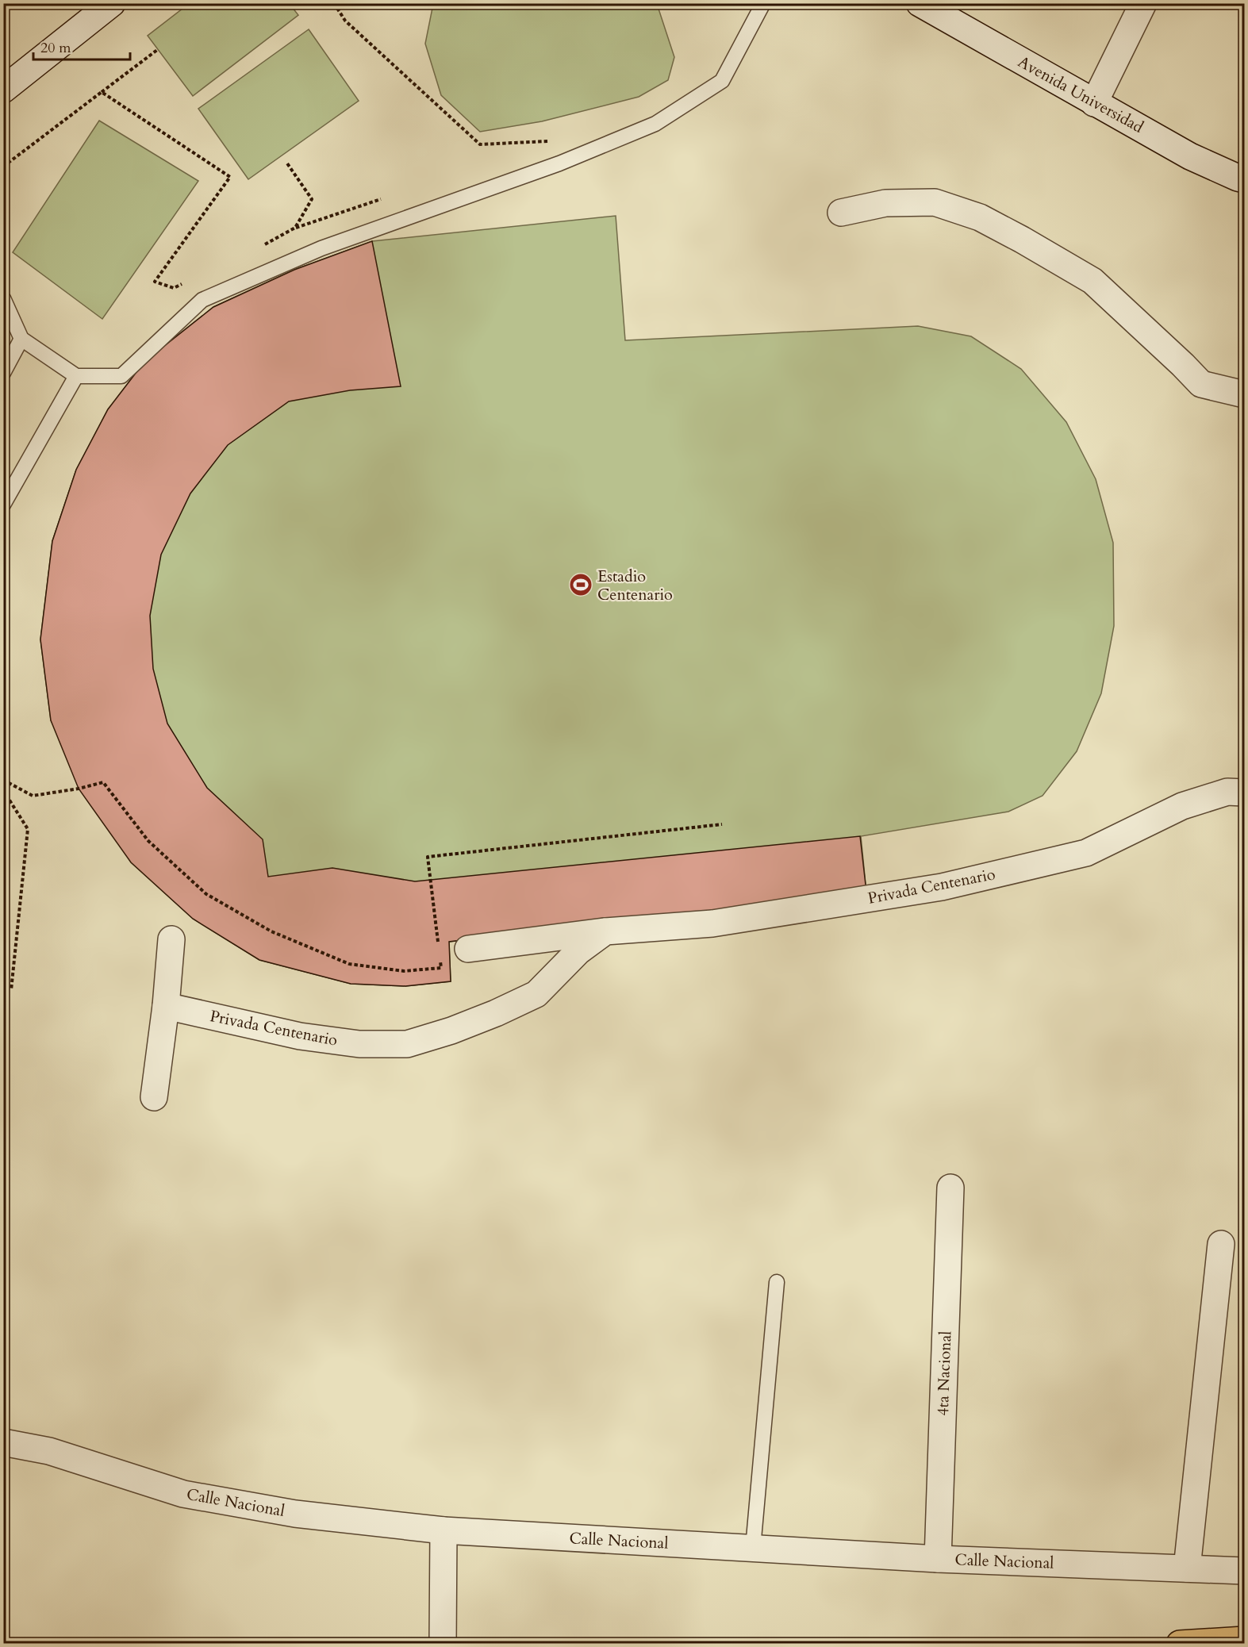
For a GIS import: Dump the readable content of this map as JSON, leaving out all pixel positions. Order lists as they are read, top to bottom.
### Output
{
  "streets": {
    "street": [
      "Avenida Universidad",
      "Privada Centenario",
      "4ta Nacional",
      "Calle Nacional"
    ]
  },
  "crossings": [
    ["4ta Nacional", "Calle Nacional"]
  ],
  "places": {
    "sports": ["Estadio Centenario"]
  },
  "scale_bar": "20 m"
}
